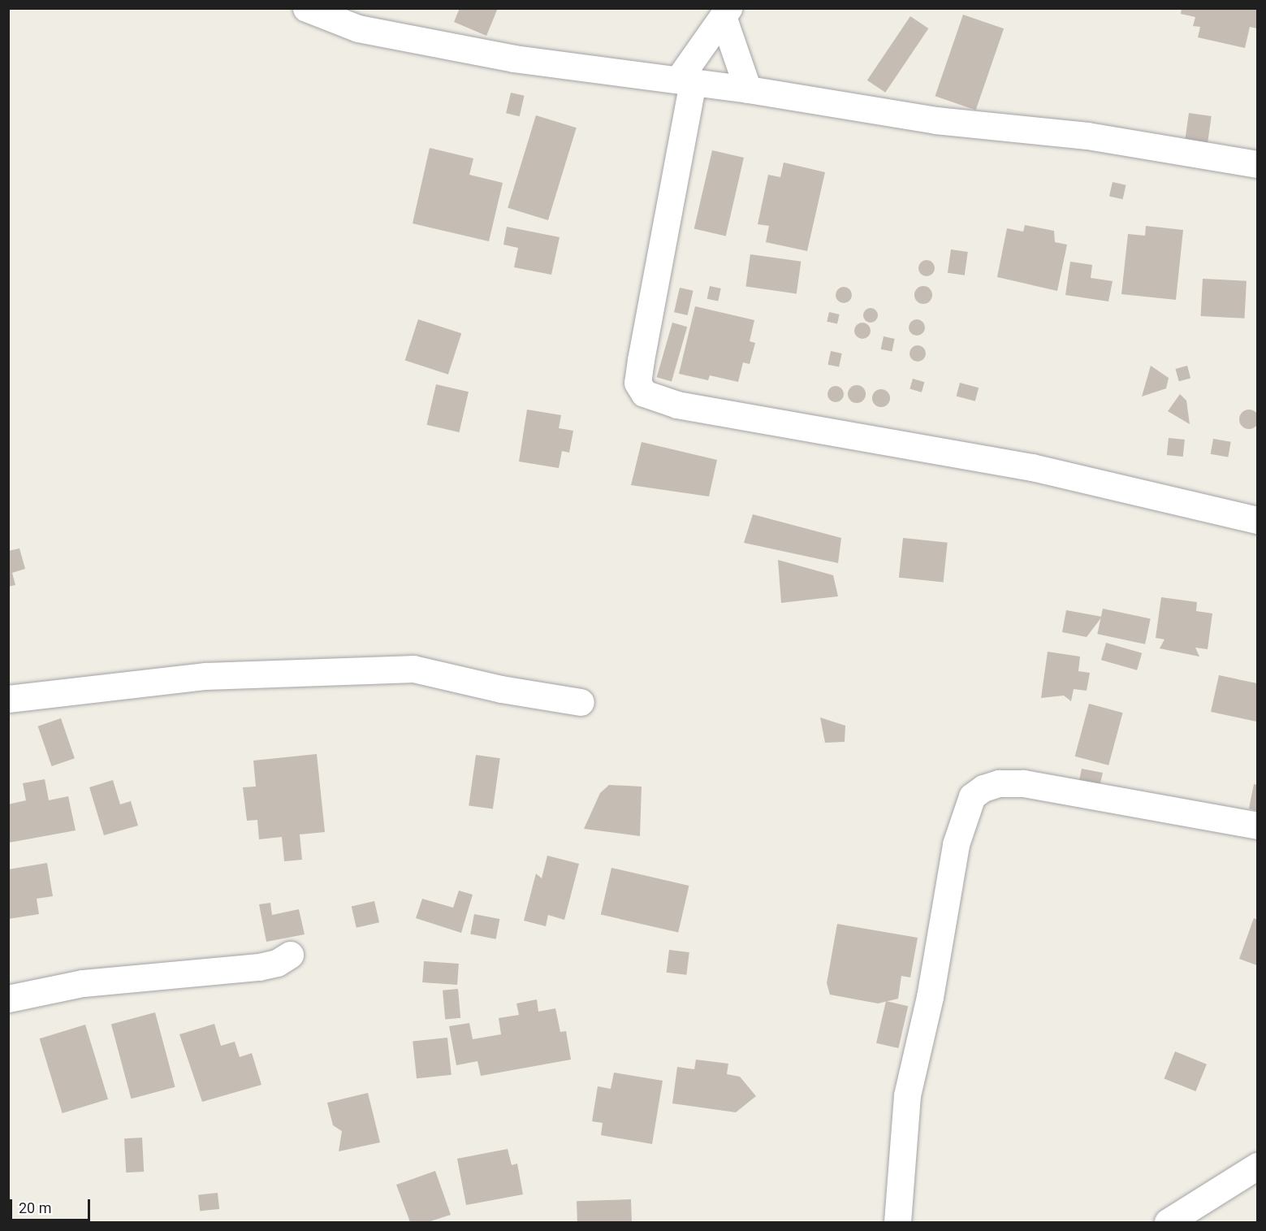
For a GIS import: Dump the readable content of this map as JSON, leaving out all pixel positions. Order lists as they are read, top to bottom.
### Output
{
  "scale_bar": "20 m"
}
